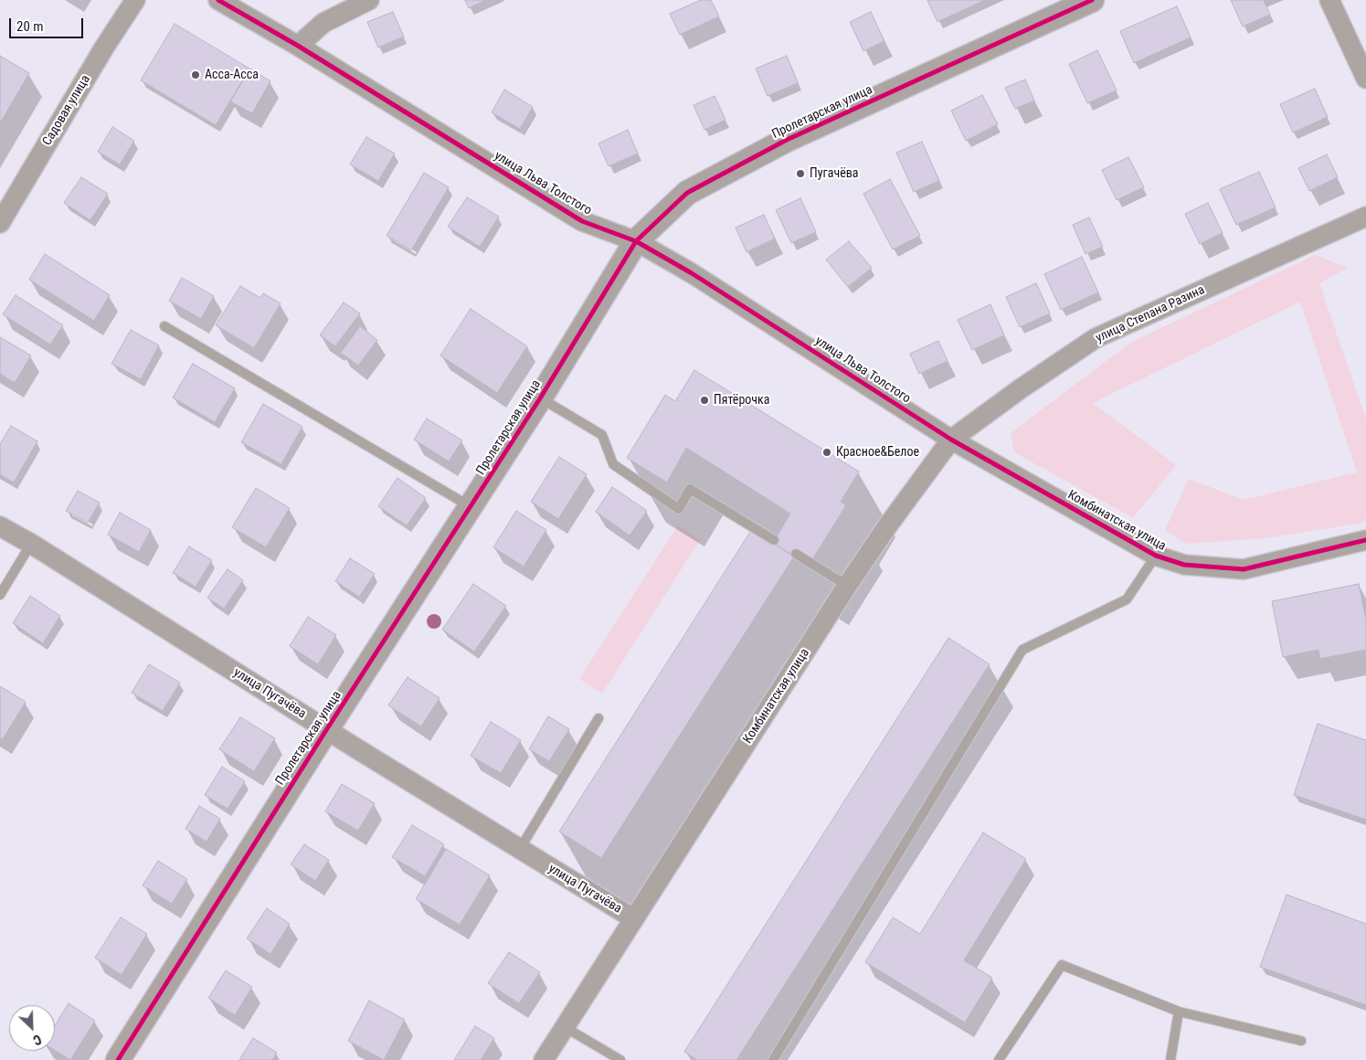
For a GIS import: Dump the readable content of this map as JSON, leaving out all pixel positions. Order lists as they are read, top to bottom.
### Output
{
  "streets": {
    "street": [
      "Садовая улица",
      "Пролетарская улица",
      "улица Льва Толстого",
      "улица Степана Разина",
      "Комбинатская улица",
      "улица Пугачёва"
    ]
  },
  "crossings": [
    ["Пролетарская улица", "улица Льва Толстого"],
    ["Пролетарская улица", "улица Пугачёва"],
    ["улица Льва Толстого", "улица Степана Разина"],
    ["улица Льва Толстого", "Комбинатская улица"],
    ["улица Степана Разина", "Комбинатская улица"],
    ["Комбинатская улица", "улица Пугачёва"]
  ],
  "places": [
    "Асса-Асса",
    "Пугачёва",
    "Пятёрочка",
    "Красное&Белое"
  ],
  "scale_bar": "20 m",
  "north": "bottom right"
}
